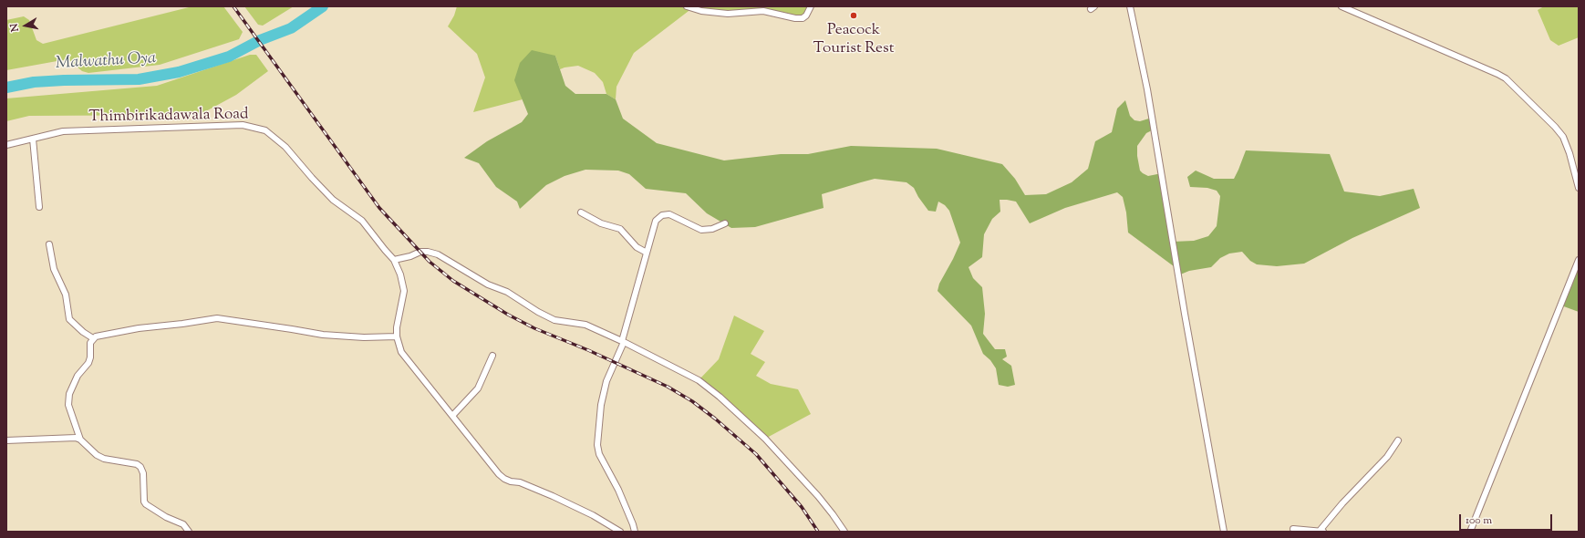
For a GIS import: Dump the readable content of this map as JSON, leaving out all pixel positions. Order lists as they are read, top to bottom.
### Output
{
  "streets": {
    "street": ["Thimbirikadawala Road"]
  },
  "water": ["Malwathu Oya"],
  "places": ["Peacock Tourist Rest"],
  "scale_bar": "100 m",
  "north": "left"
}
